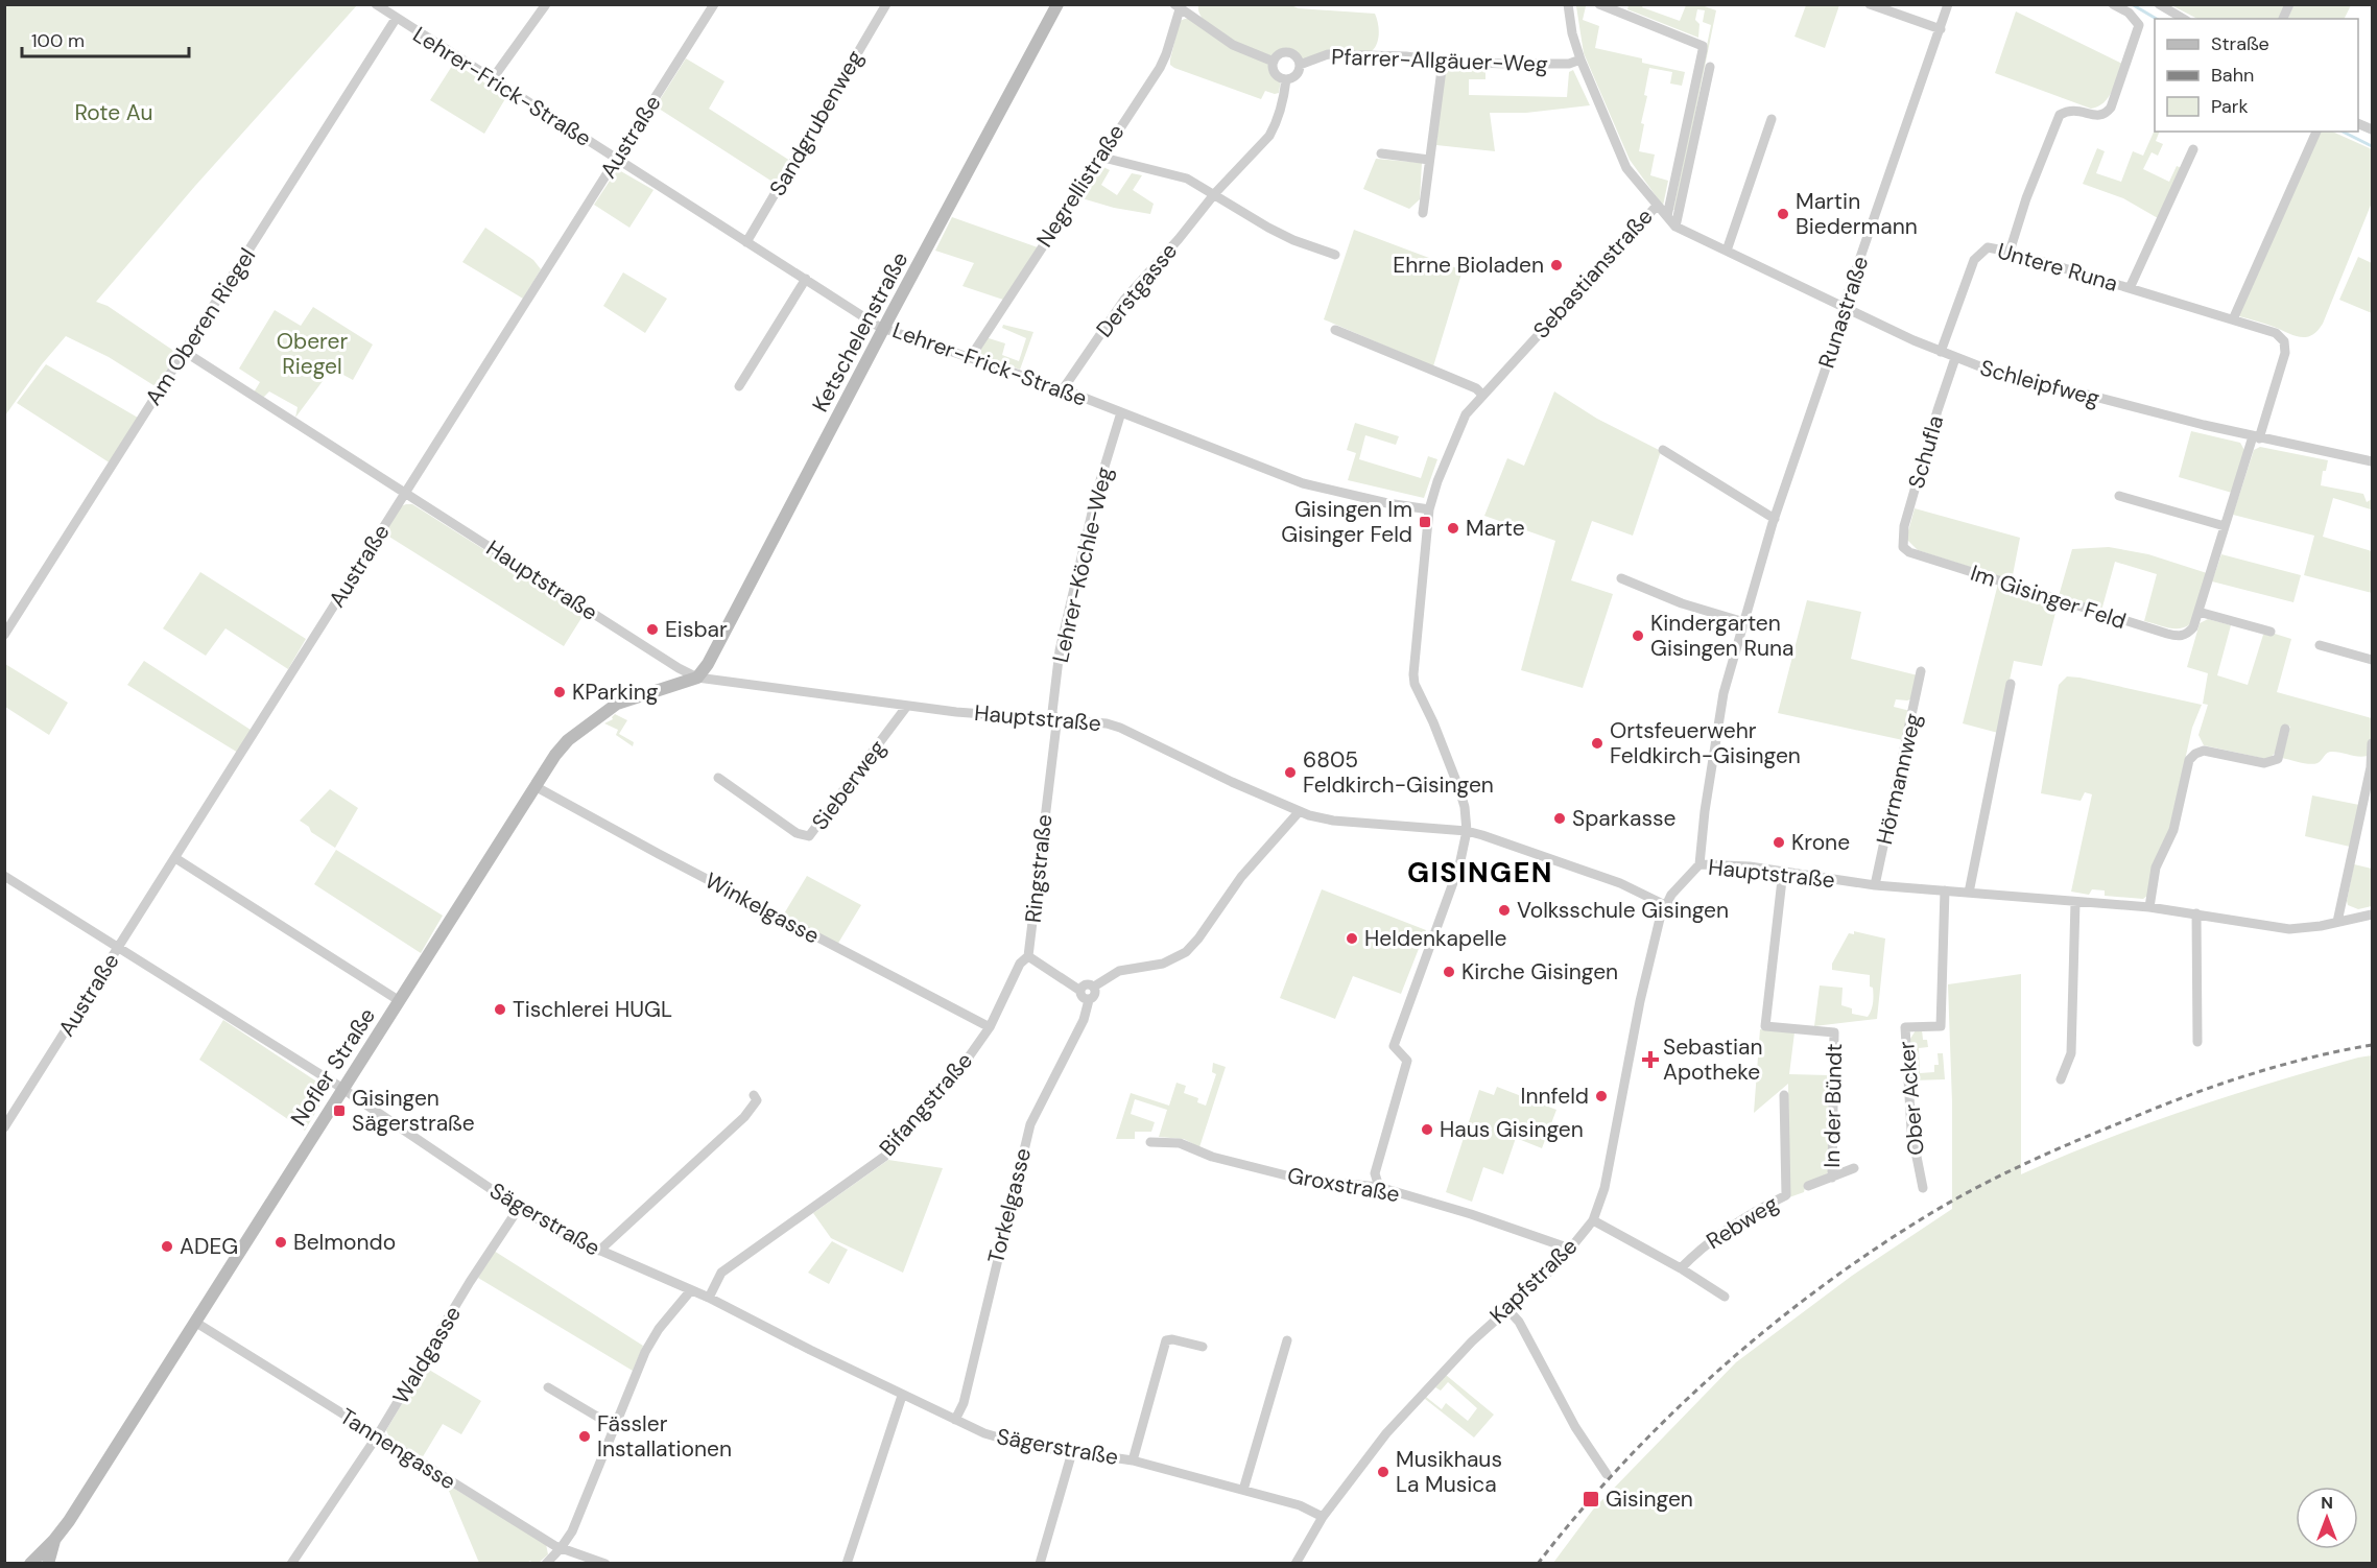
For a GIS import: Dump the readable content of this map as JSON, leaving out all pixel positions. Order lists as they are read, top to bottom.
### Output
{
  "streets": {
    "main road": ["Ketschelenstraße", "Nofler Straße"],
    "street": [
      "Pfarrer-Allgäuer-Weg",
      "Lehrer-Frick-Straße",
      "Sandgrubenweg",
      "Austraße",
      "Negrellistraße",
      "Untere Runa",
      "Sebastianstraße",
      "Derstgasse",
      "Runastraße",
      "Am Oberen Riegel",
      "Schleipfweg",
      "Schufla",
      "Lehrer-Köchle-Weg",
      "Hauptstraße",
      "Im Gisinger Feld",
      "Hörmannweg",
      "Sieberweg",
      "Ringstraße",
      "Winkelgasse",
      "Ober Acker",
      "Bifangstraße",
      "In der Bündt",
      "Groxstraße",
      "Torkelgasse",
      "Sägerstraße",
      "Rebweg",
      "Kapfstraße",
      "Waldgasse",
      "Tannengasse"
    ]
  },
  "crossings": [
    ["Pfarrer-Allgäuer-Weg", "Negrellistraße"],
    ["Pfarrer-Allgäuer-Weg", "Sebastianstraße"],
    ["Pfarrer-Allgäuer-Weg", "Derstgasse"],
    ["Lehrer-Frick-Straße", "Sandgrubenweg"],
    ["Lehrer-Frick-Straße", "Austraße"],
    ["Lehrer-Frick-Straße", "Negrellistraße"],
    ["Lehrer-Frick-Straße", "Sebastianstraße"],
    ["Lehrer-Frick-Straße", "Derstgasse"],
    ["Lehrer-Frick-Straße", "Am Oberen Riegel"],
    ["Lehrer-Frick-Straße", "Ketschelenstraße"],
    ["Lehrer-Frick-Straße", "Lehrer-Köchle-Weg"],
    ["Austraße", "Hauptstraße"],
    ["Austraße", "Sägerstraße"],
    ["Negrellistraße", "Derstgasse"],
    ["Untere Runa", "Schleipfweg"],
    ["Sebastianstraße", "Schleipfweg"],
    ["Sebastianstraße", "Hauptstraße"],
    ["Sebastianstraße", "Groxstraße"],
    ["Runastraße", "Schleipfweg"],
    ["Runastraße", "Hauptstraße"],
    ["Am Oberen Riegel", "Hauptstraße"],
    ["Ketschelenstraße", "Hauptstraße"],
    ["Ketschelenstraße", "Nofler Straße"],
    ["Schleipfweg", "Schufla"],
    ["Schufla", "Im Gisinger Feld"],
    ["Lehrer-Köchle-Weg", "Hauptstraße"],
    ["Lehrer-Köchle-Weg", "Ringstraße"],
    ["Hauptstraße", "Hörmannweg"],
    ["Hauptstraße", "Sieberweg"],
    ["Hauptstraße", "Ringstraße"],
    ["Hauptstraße", "Nofler Straße"],
    ["Hauptstraße", "Ober Acker"],
    ["Hauptstraße", "In der Bündt"],
    ["Hauptstraße", "Kapfstraße"],
    ["Ringstraße", "Bifangstraße"],
    ["Winkelgasse", "Nofler Straße"],
    ["Winkelgasse", "Bifangstraße"],
    ["Nofler Straße", "Sägerstraße"],
    ["Nofler Straße", "Tannengasse"],
    ["Bifangstraße", "Sägerstraße"],
    ["Groxstraße", "Kapfstraße"],
    ["Torkelgasse", "Sägerstraße"],
    ["Sägerstraße", "Kapfstraße"],
    ["Sägerstraße", "Waldgasse"],
    ["Rebweg", "Kapfstraße"],
    ["Waldgasse", "Tannengasse"]
  ],
  "districts": ["GISINGEN"],
  "parks": ["Rote Au", "Oberer Riegel"],
  "places": {
    "other": [
      "Martin Biedermann",
      "Ehrne Bioladen",
      "Marte",
      "Eisbar",
      "Kindergarten Gisingen Runa",
      "KParking",
      "Ortsfeuerwehr Feldkirch-Gisingen",
      "6805 Feldkirch-Gisingen",
      "Sparkasse",
      "Krone",
      "Volksschule Gisingen",
      "Heldenkapelle",
      "Kirche Gisingen",
      "Tischlerei HUGL",
      "Innfeld",
      "Haus Gisingen",
      "Belmondo",
      "ADEG",
      "Fässler Installationen",
      "Musikhaus La Musica"
    ],
    "transit": ["Gisingen Im Gisinger Feld", "Gisingen Sägerstraße", "Gisingen"],
    "health": ["Sebastian Apotheke"]
  },
  "legend": ["Straße", "Bahn", "Park"],
  "scale_bar": "100 m",
  "north": "top"
}
